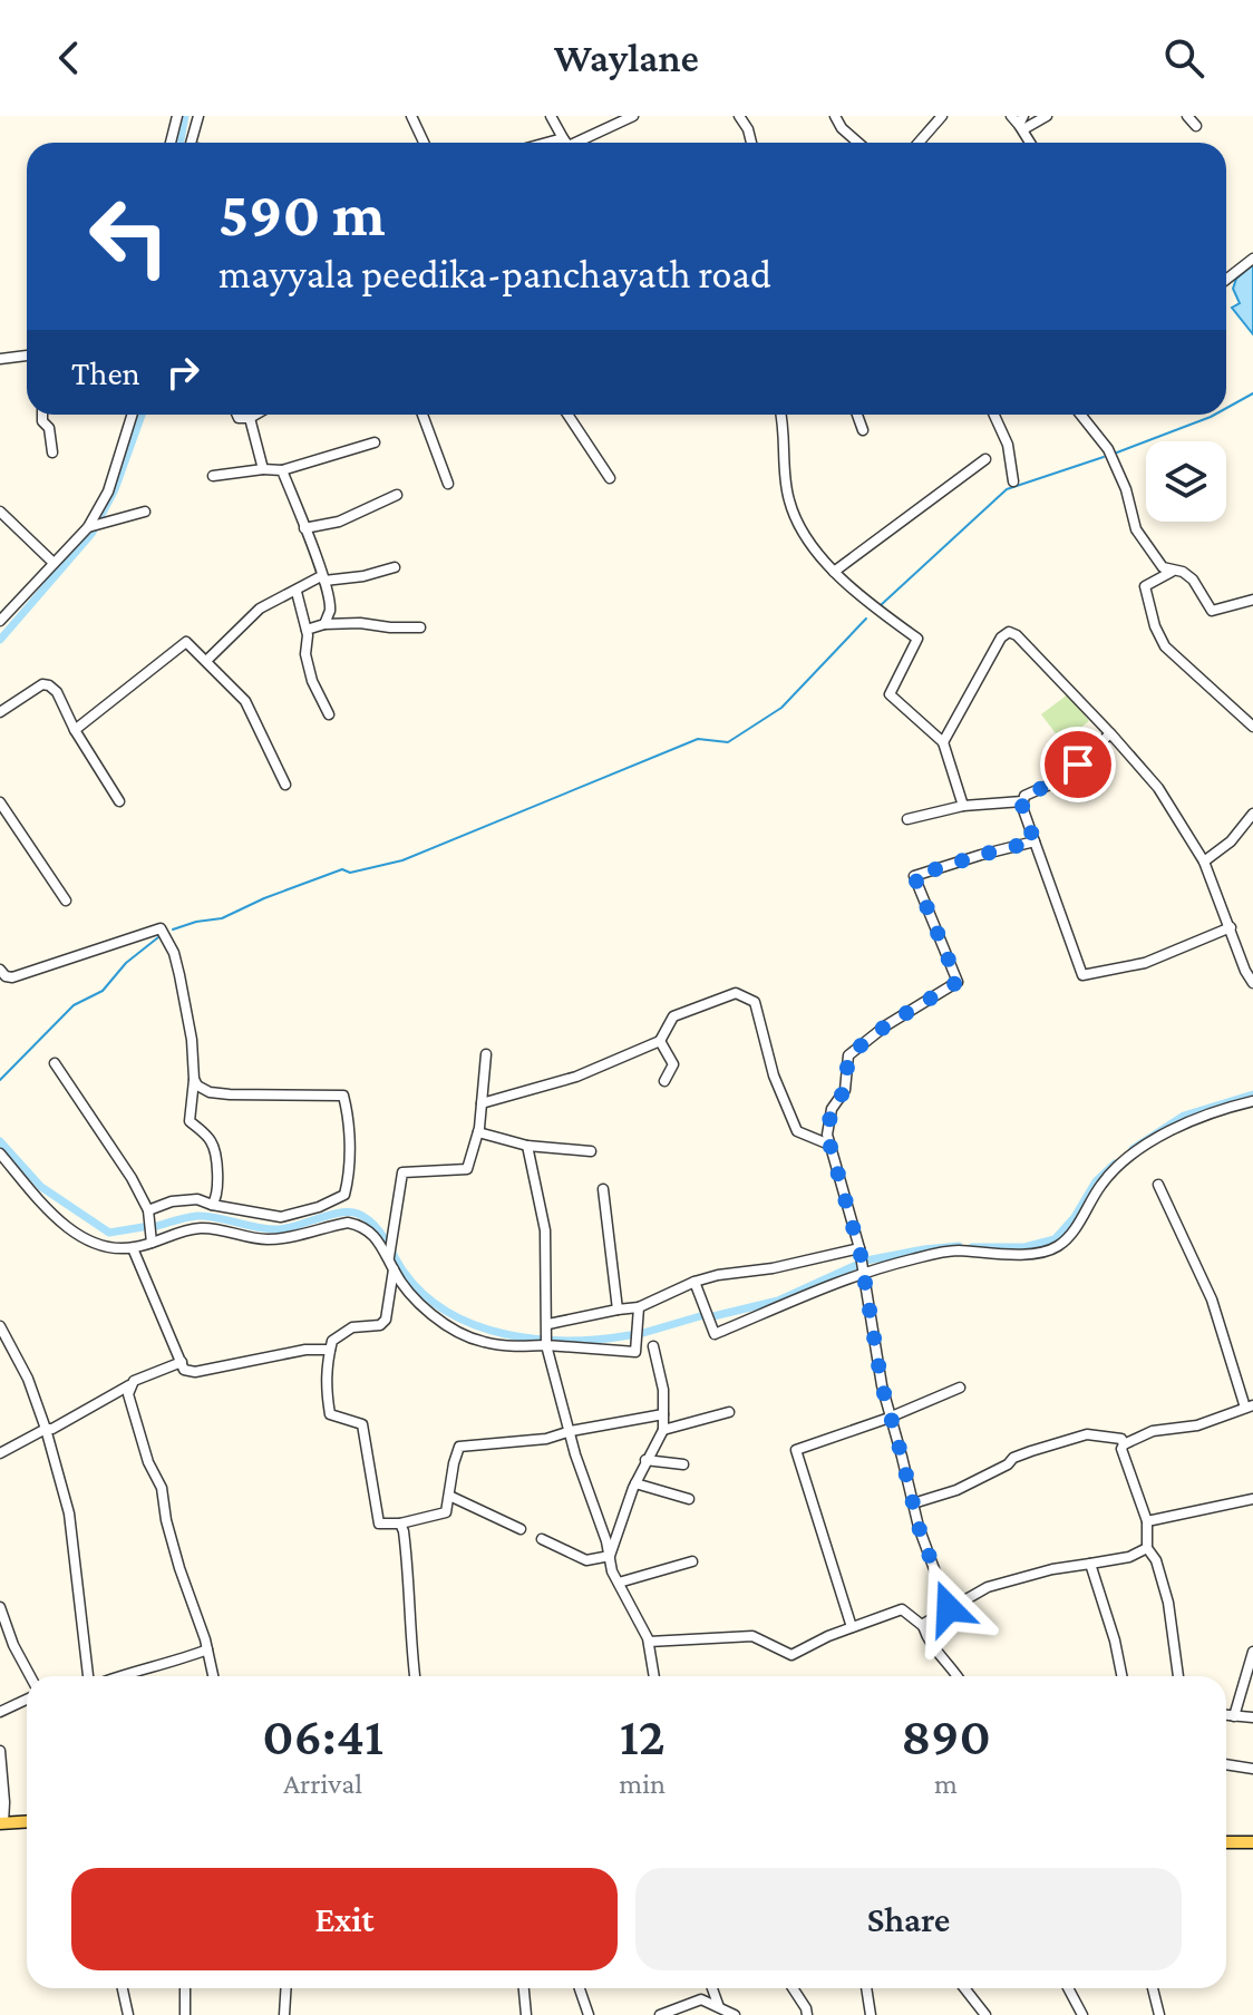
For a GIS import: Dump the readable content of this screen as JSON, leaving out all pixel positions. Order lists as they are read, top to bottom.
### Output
{
  "page": {
    "header": "Waylane",
    "turn": ["590 m", "mayyala peedika-panchayath road"],
    "then": "Then",
    "eta": [
      "06:41",
      "Arrival",
      "12",
      "min",
      "890",
      "m"
    ],
    "buttons": ["Exit", "Share"]
  }
}
